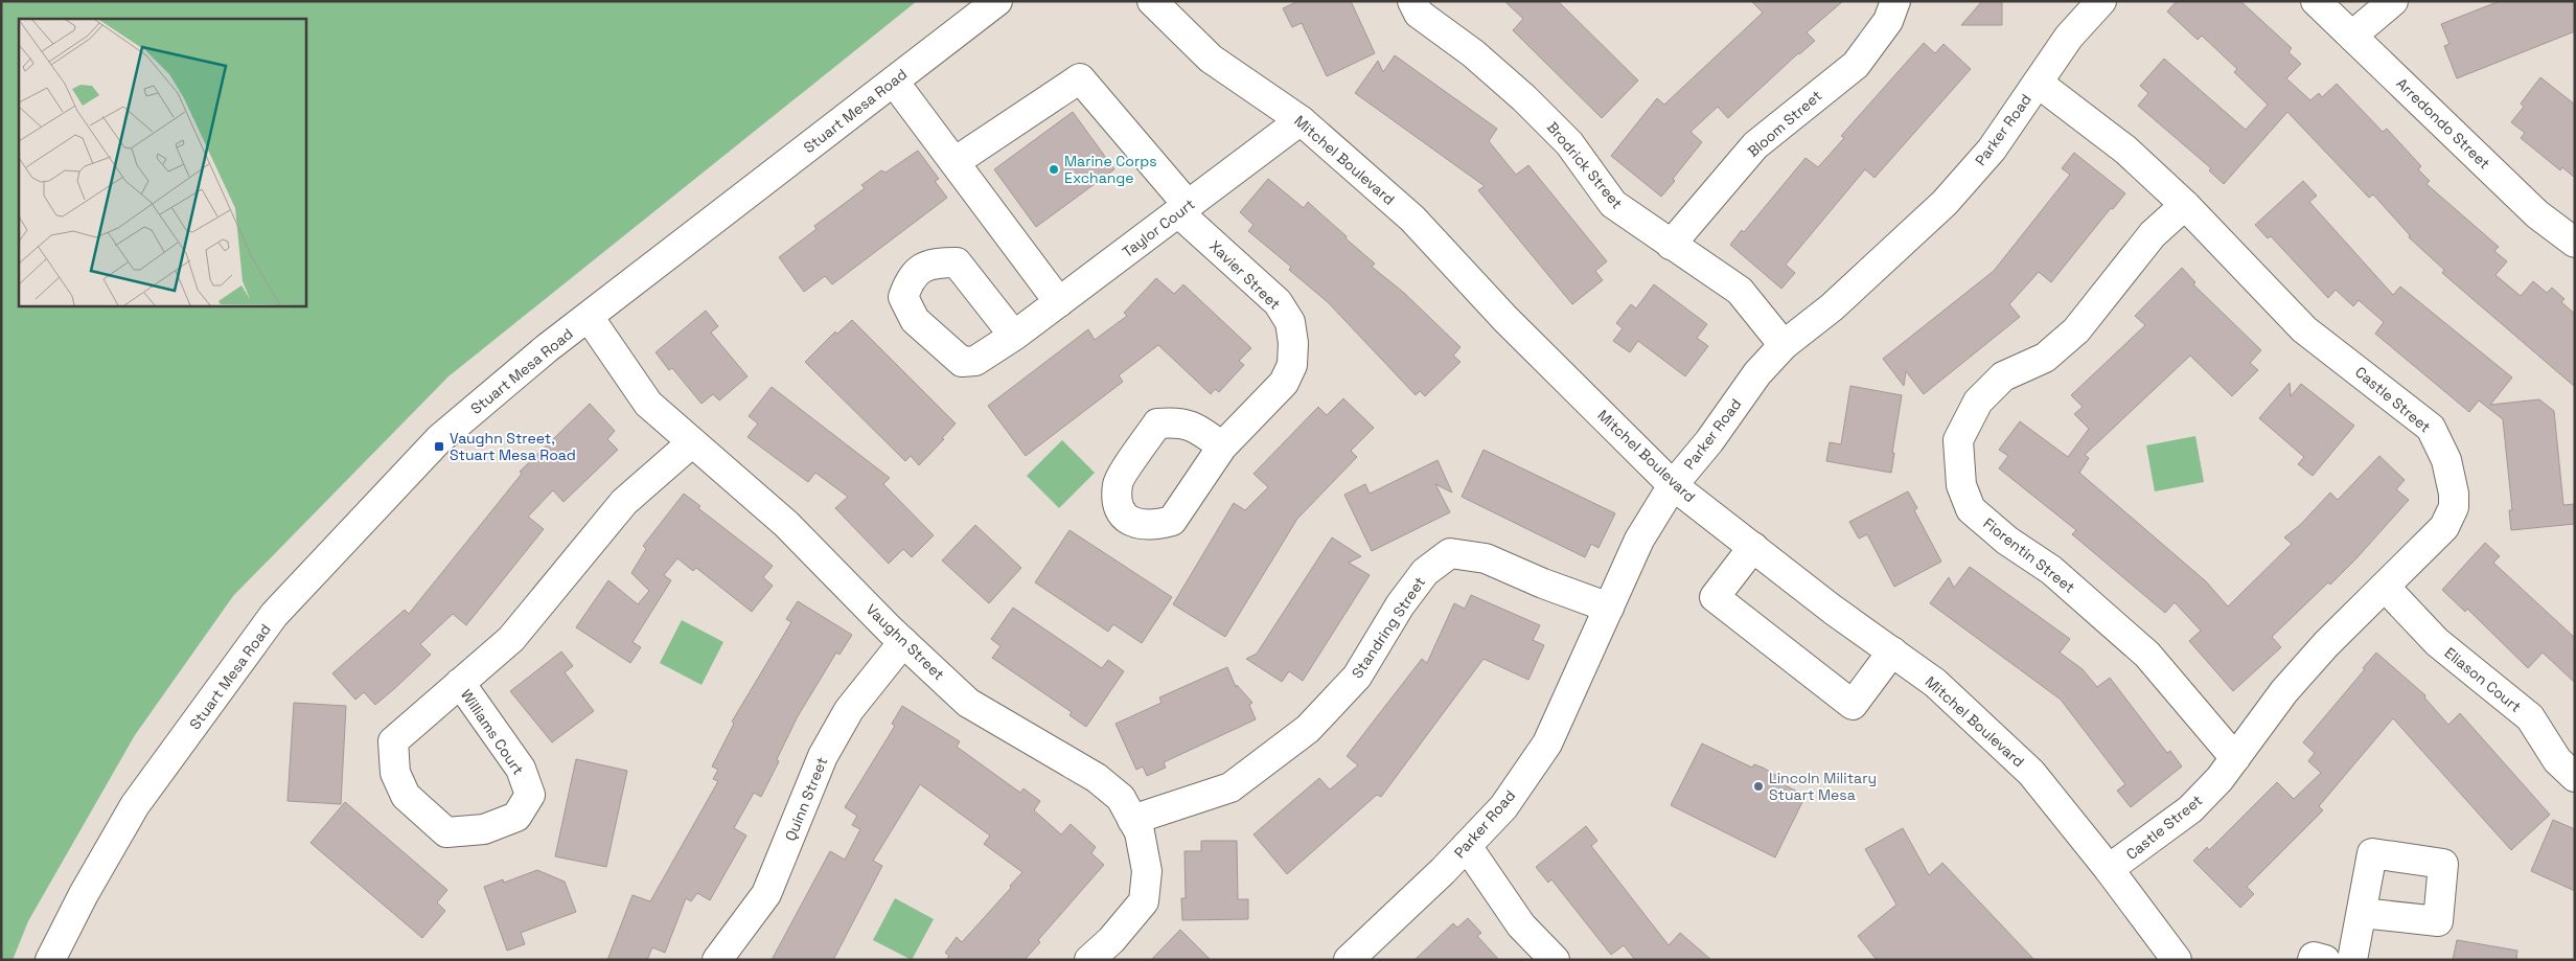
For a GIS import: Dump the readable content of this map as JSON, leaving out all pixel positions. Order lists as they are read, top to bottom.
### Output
{
  "streets": {
    "street": [
      "Stuart Mesa Road",
      "Bloom Street",
      "Arredondo Street",
      "Parker Road",
      "Mitchel Boulevard",
      "Brodrick Street",
      "Taylor Court",
      "Xavier Street",
      "Castle Street",
      "Fiorentin Street",
      "Standring Street",
      "Vaughn Street",
      "Eliason Court",
      "Williams Court",
      "Quinn Street"
    ]
  },
  "crossings": [
    ["Stuart Mesa Road", "Vaughn Street"],
    ["Bloom Street", "Brodrick Street"],
    ["Parker Road", "Mitchel Boulevard"],
    ["Parker Road", "Brodrick Street"],
    ["Parker Road", "Castle Street"],
    ["Parker Road", "Standring Street"],
    ["Mitchel Boulevard", "Taylor Court"],
    ["Mitchel Boulevard", "Castle Street"],
    ["Taylor Court", "Xavier Street"],
    ["Castle Street", "Fiorentin Street"],
    ["Castle Street", "Eliason Court"],
    ["Standring Street", "Vaughn Street"],
    ["Vaughn Street", "Williams Court"],
    ["Vaughn Street", "Quinn Street"]
  ],
  "places": {
    "other": ["Marine Corps Exchange", "Lincoln Military Stuart Mesa"],
    "transit": ["Vaughn Street, Stuart Mesa Road"]
  }
}
